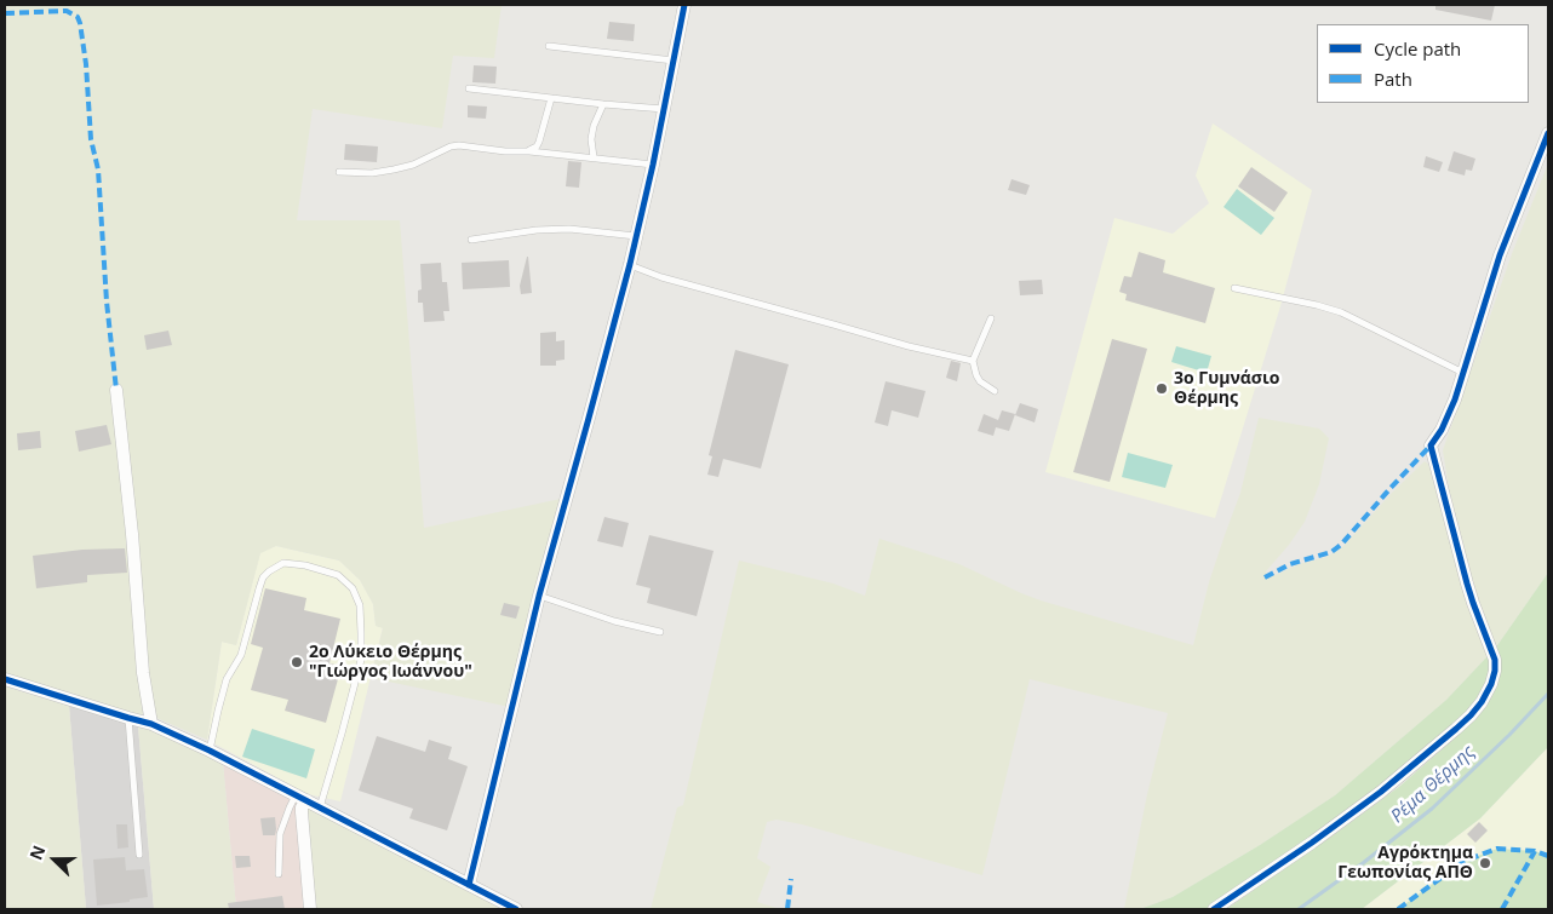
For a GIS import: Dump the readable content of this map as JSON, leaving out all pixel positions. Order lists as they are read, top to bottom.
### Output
{
  "water": ["Ρέμα Θέρμης"],
  "places": ["3ο Γυμνάσιο Θέρμης", "2ο Λύκειο Θέρμης \"Γιώργος Ιωάννου\"", "Αγρόκτημα Γεωπονίας ΑΠΘ"],
  "legend": ["Cycle path", "Path"],
  "north": "left"
}
